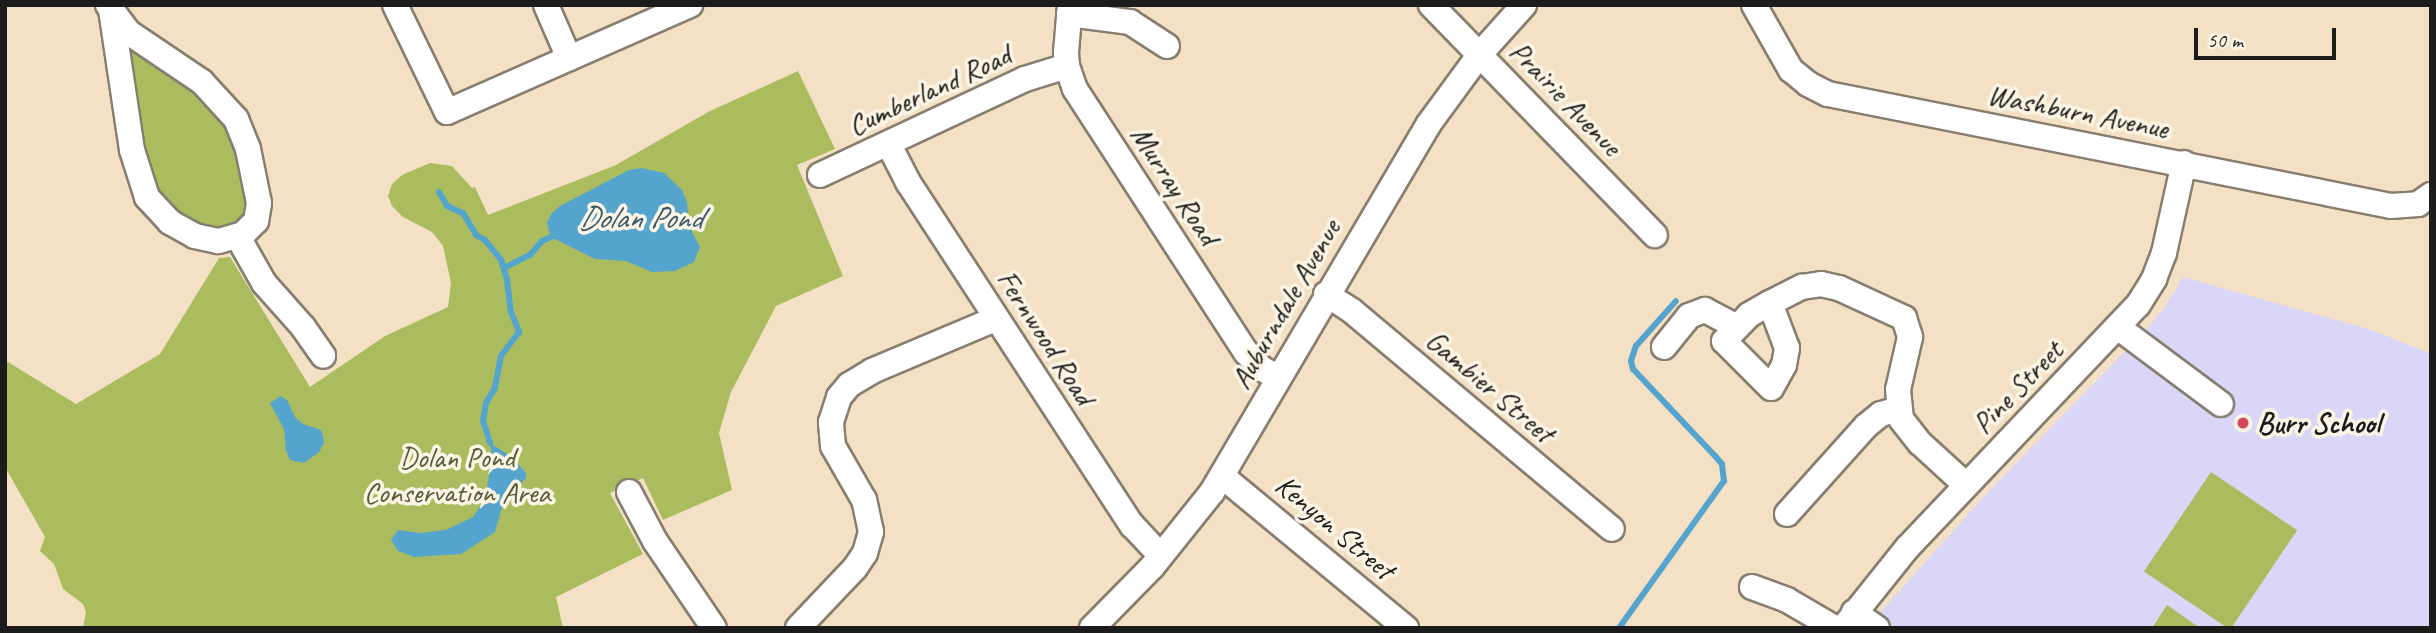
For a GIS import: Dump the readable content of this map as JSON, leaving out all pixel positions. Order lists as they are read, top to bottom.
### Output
{
  "streets": {
    "street": [
      "Cumberland Road",
      "Prairie Avenue",
      "Washburn Avenue",
      "Murray Road",
      "Auburndale Avenue",
      "Fernwood Road",
      "Gambier Street",
      "Pine Street",
      "Kenyon Street"
    ]
  },
  "crossings": [
    ["Cumberland Road", "Murray Road"],
    ["Cumberland Road", "Fernwood Road"],
    ["Prairie Avenue", "Auburndale Avenue"],
    ["Washburn Avenue", "Pine Street"],
    ["Murray Road", "Auburndale Avenue"],
    ["Auburndale Avenue", "Fernwood Road"],
    ["Auburndale Avenue", "Gambier Street"],
    ["Auburndale Avenue", "Kenyon Street"]
  ],
  "water": ["Dolan Pond"],
  "parks": ["Dolan Pond Conservation Area"],
  "places": ["Burr School"],
  "scale_bar": "50 m"
}
